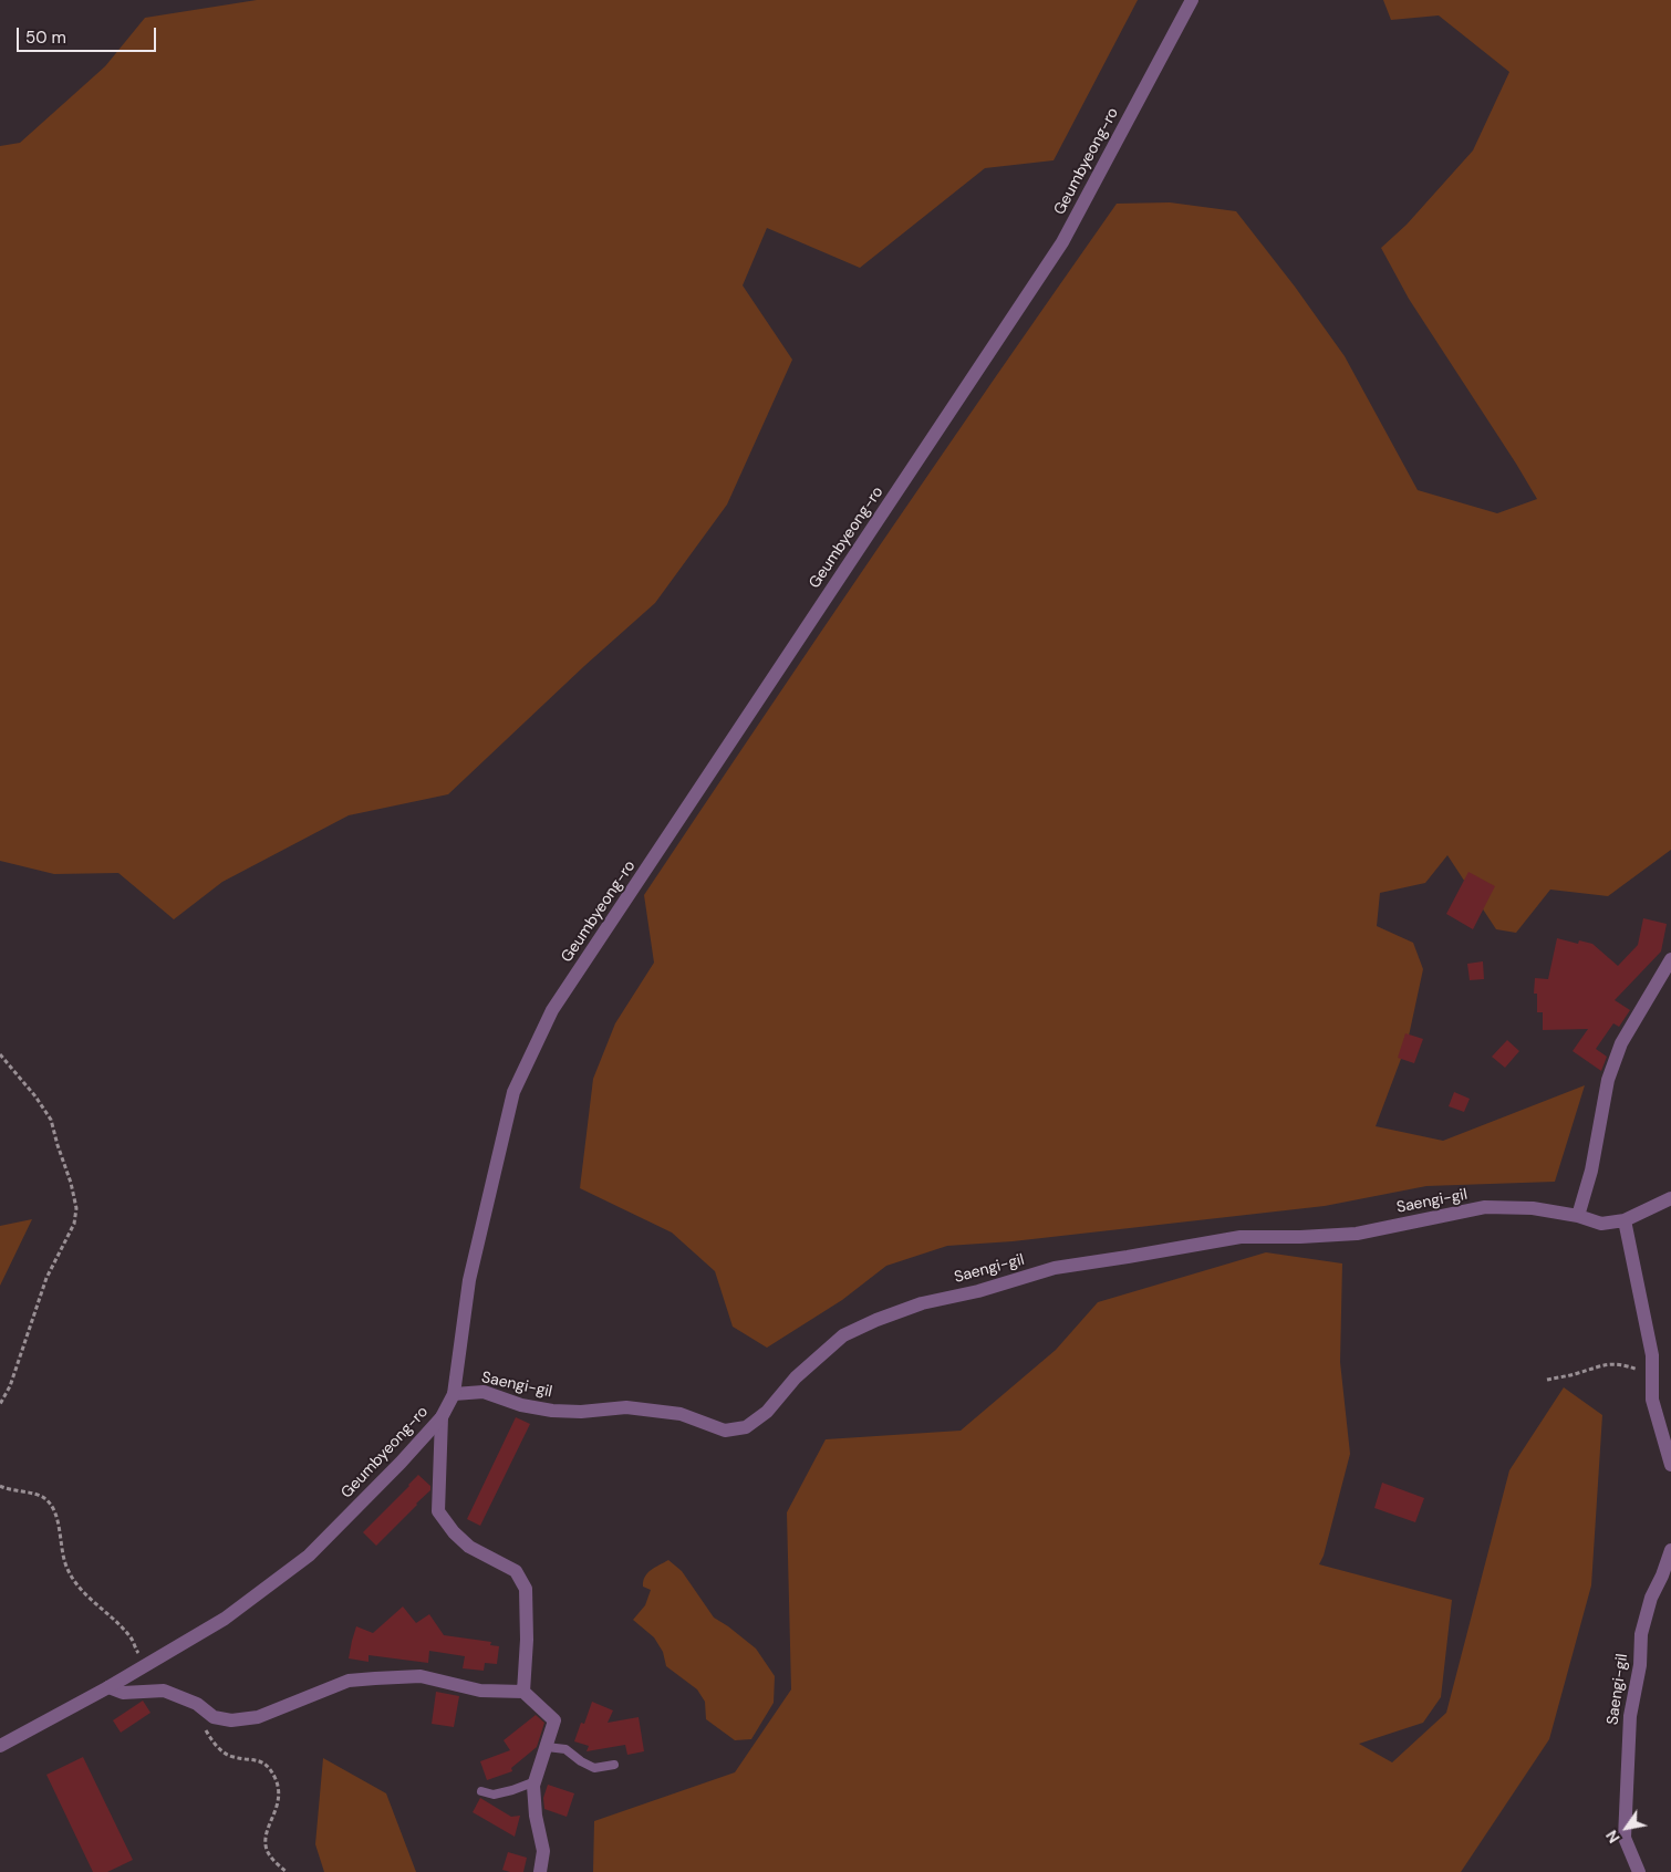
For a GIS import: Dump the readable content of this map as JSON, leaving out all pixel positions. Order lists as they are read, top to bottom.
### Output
{
  "streets": {
    "street": ["Geumbyeong-ro", "Saengi-gil"]
  },
  "crossings": [
    ["Geumbyeong-ro", "Saengi-gil"]
  ],
  "scale_bar": "50 m",
  "north": "bottom left"
}
